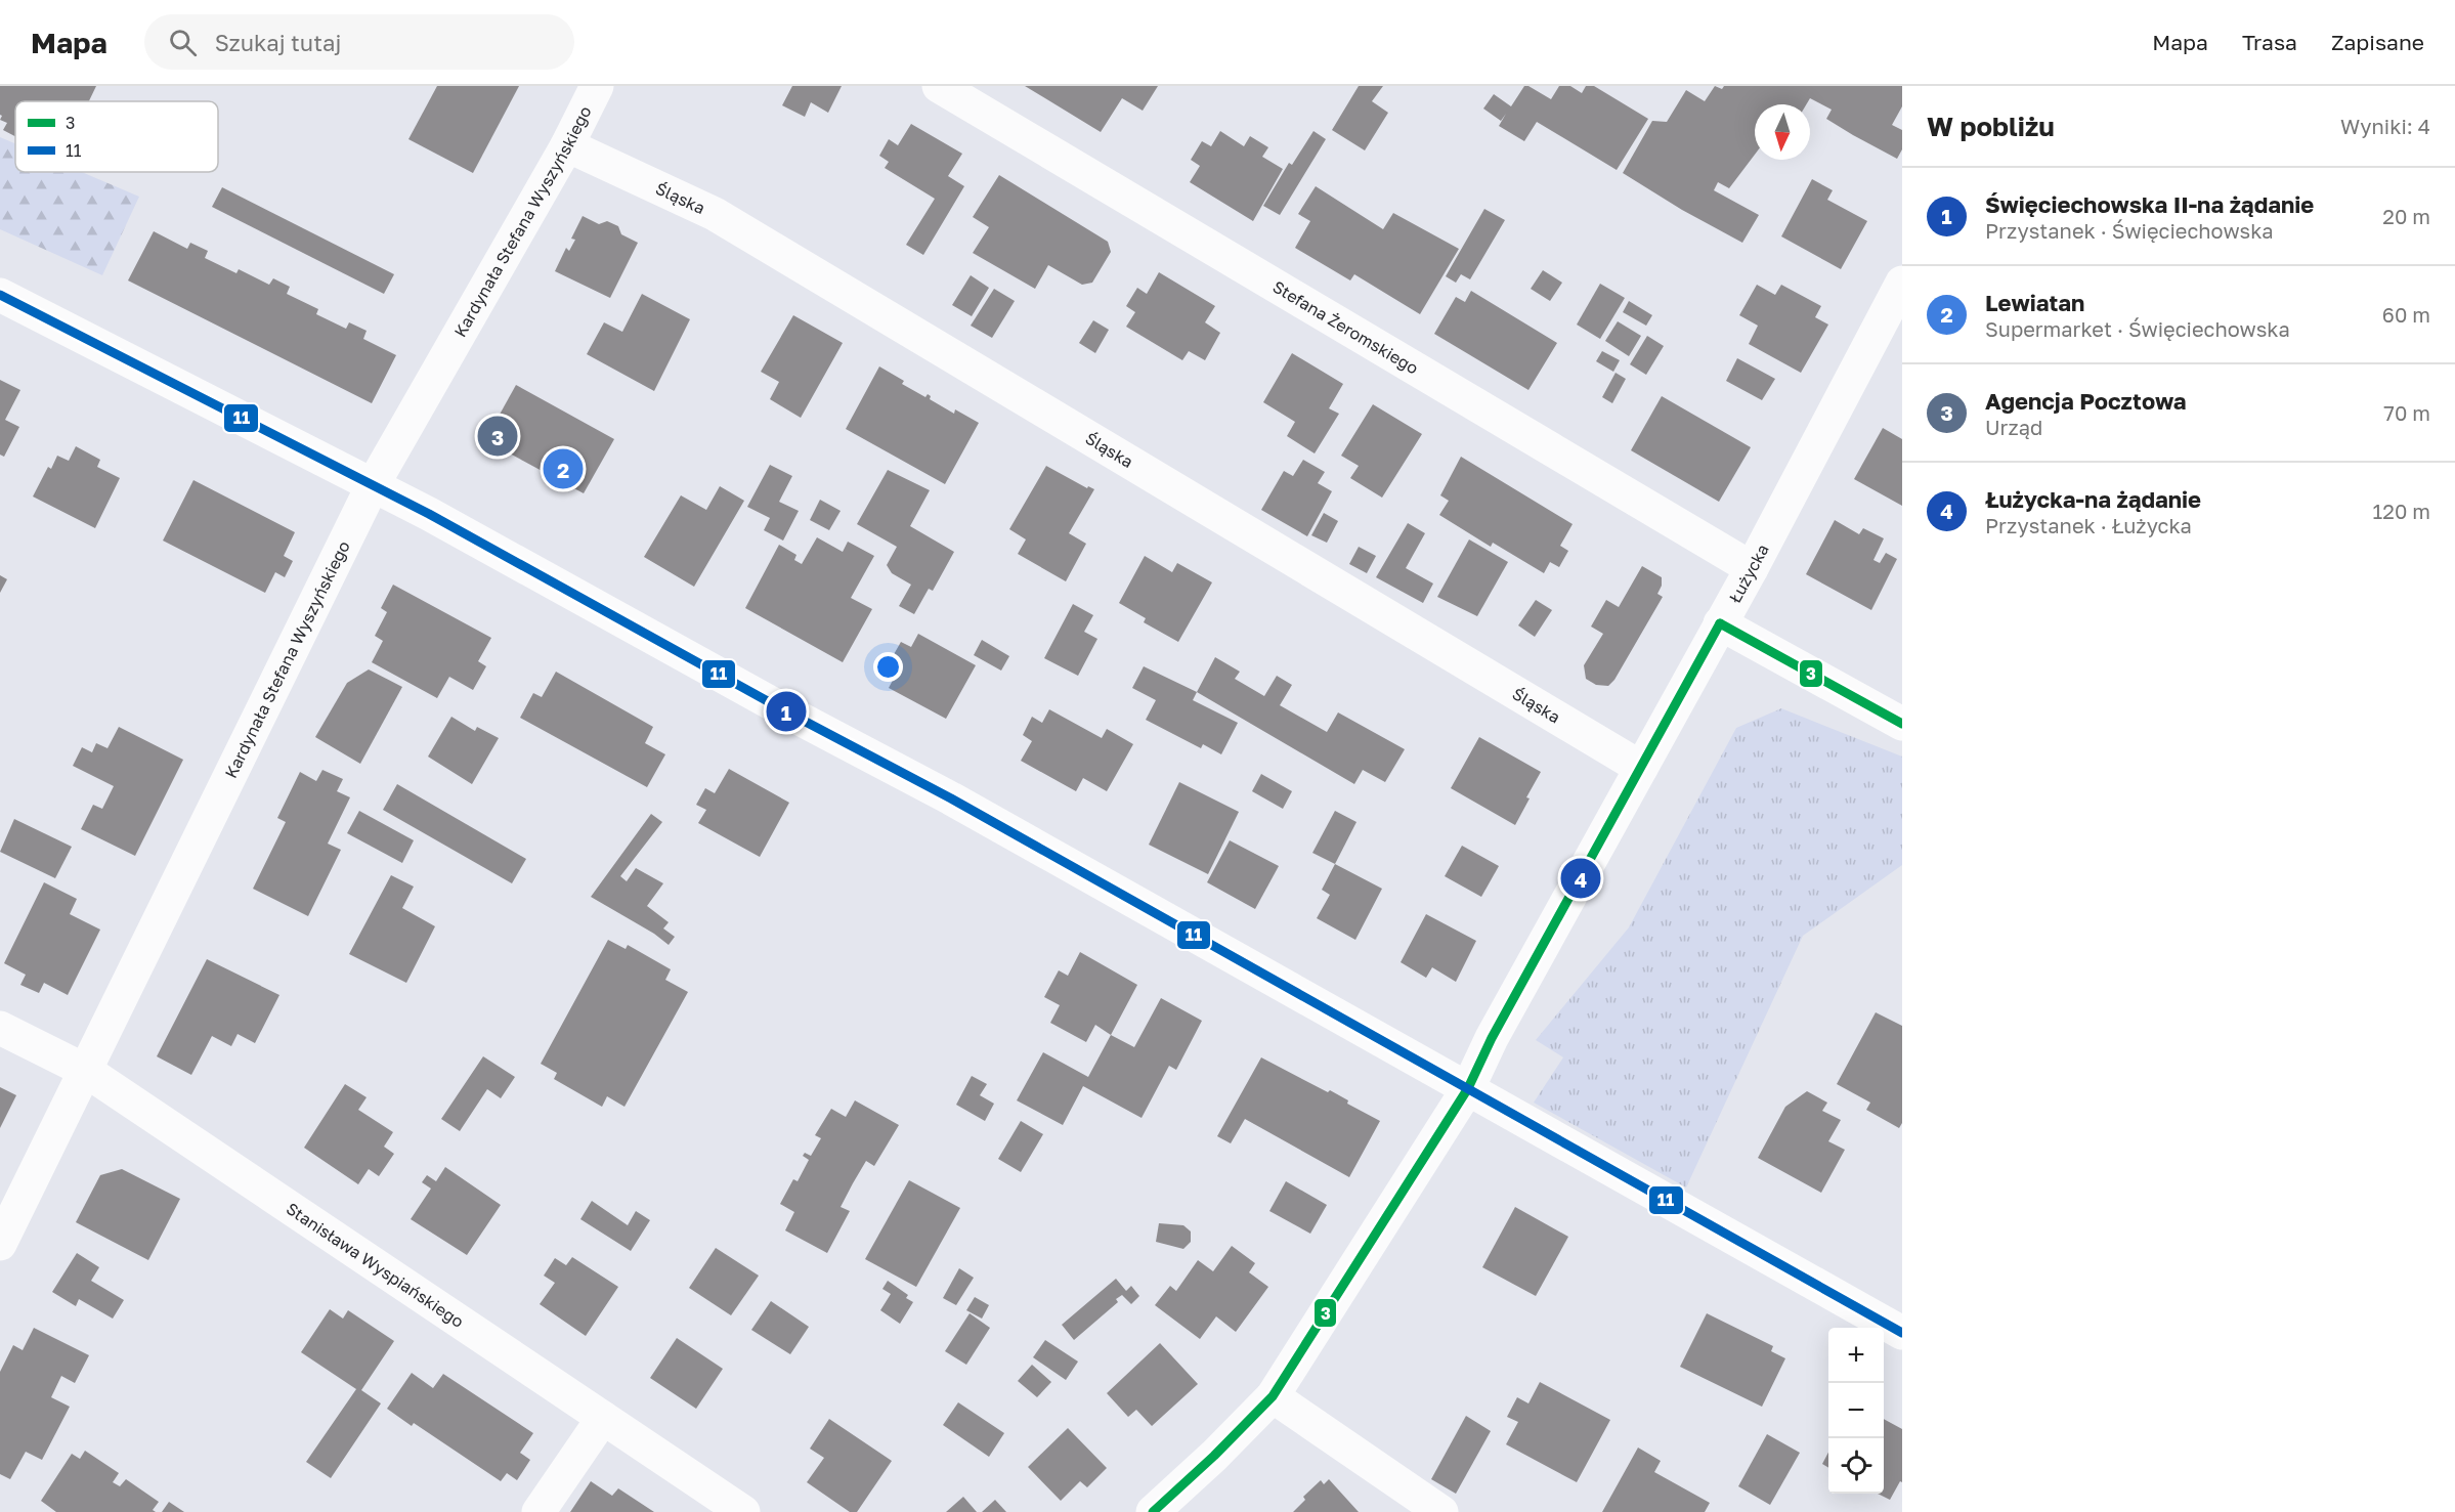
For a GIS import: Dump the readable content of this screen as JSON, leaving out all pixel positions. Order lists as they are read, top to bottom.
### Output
{
  "streets": {
    "street": [
      "Śląska",
      "Kardynała Stefana Wyszyńskiego",
      "Stefana Żeromskiego",
      "Łużycka",
      "Stanisława Wyspiańskiego"
    ]
  },
  "crossings": [
    ["Śląska", "Kardynała Stefana Wyszyńskiego"],
    ["Śląska", "Łużycka"],
    ["Kardynała Stefana Wyszyńskiego", "Stanisława Wyspiańskiego"],
    ["Stefana Żeromskiego", "Łużycka"]
  ],
  "lines": ["transit line 11", "transit line 3"],
  "legend": ["3", "11"],
  "north": "bottom",
  "page": {
    "header": "Mapa",
    "search": "Szukaj tutaj",
    "nav": ["Mapa", "Trasa", "Zapisane"],
    "heading": ["W pobliżu", "Wyniki: 4"],
    "list": [
      {
        "mark": "1",
        "name": "Święciechowska II-na żądanie",
        "note": "Przystanek · Święciechowska",
        "value": "20 m"
      },
      {
        "mark": "2",
        "name": "Lewiatan",
        "note": "Supermarket · Święciechowska",
        "value": "60 m"
      },
      {
        "mark": "3",
        "name": "Agencja Pocztowa",
        "note": "Urząd",
        "value": "70 m"
      },
      {
        "mark": "4",
        "name": "Łużycka-na żądanie",
        "note": "Przystanek · Łużycka",
        "value": "120 m"
      }
    ],
    "pins": [
      "3",
      "2",
      "1",
      "4"
    ],
    "map_buttons": ["+", "−"]
  }
}
